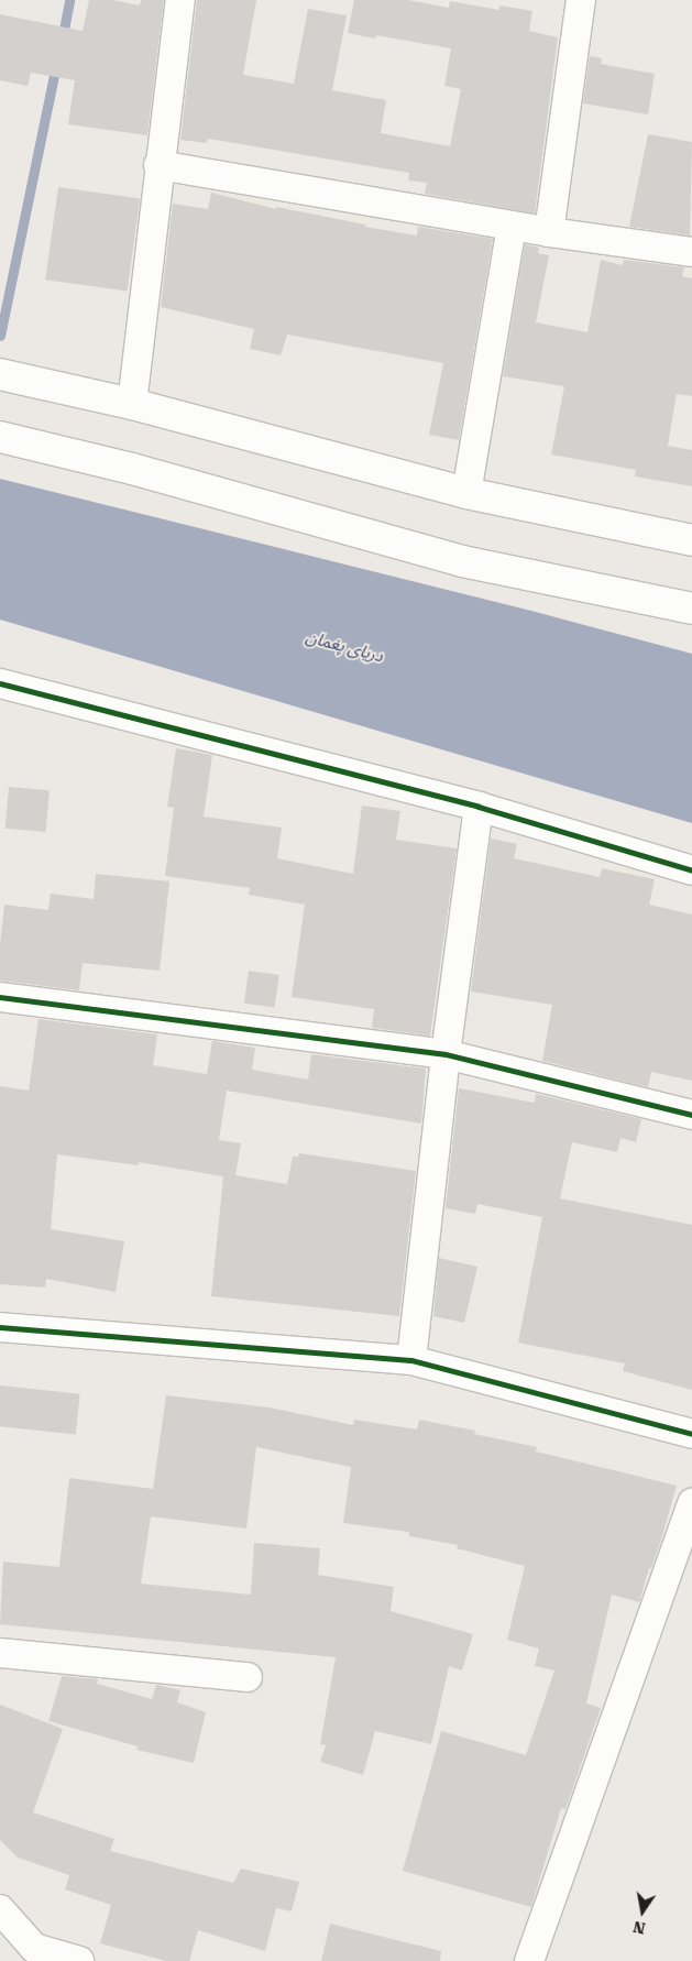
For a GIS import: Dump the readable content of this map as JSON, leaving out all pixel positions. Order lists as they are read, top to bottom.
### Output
{
  "water": ["دریای پغمان"],
  "north": "bottom"
}
